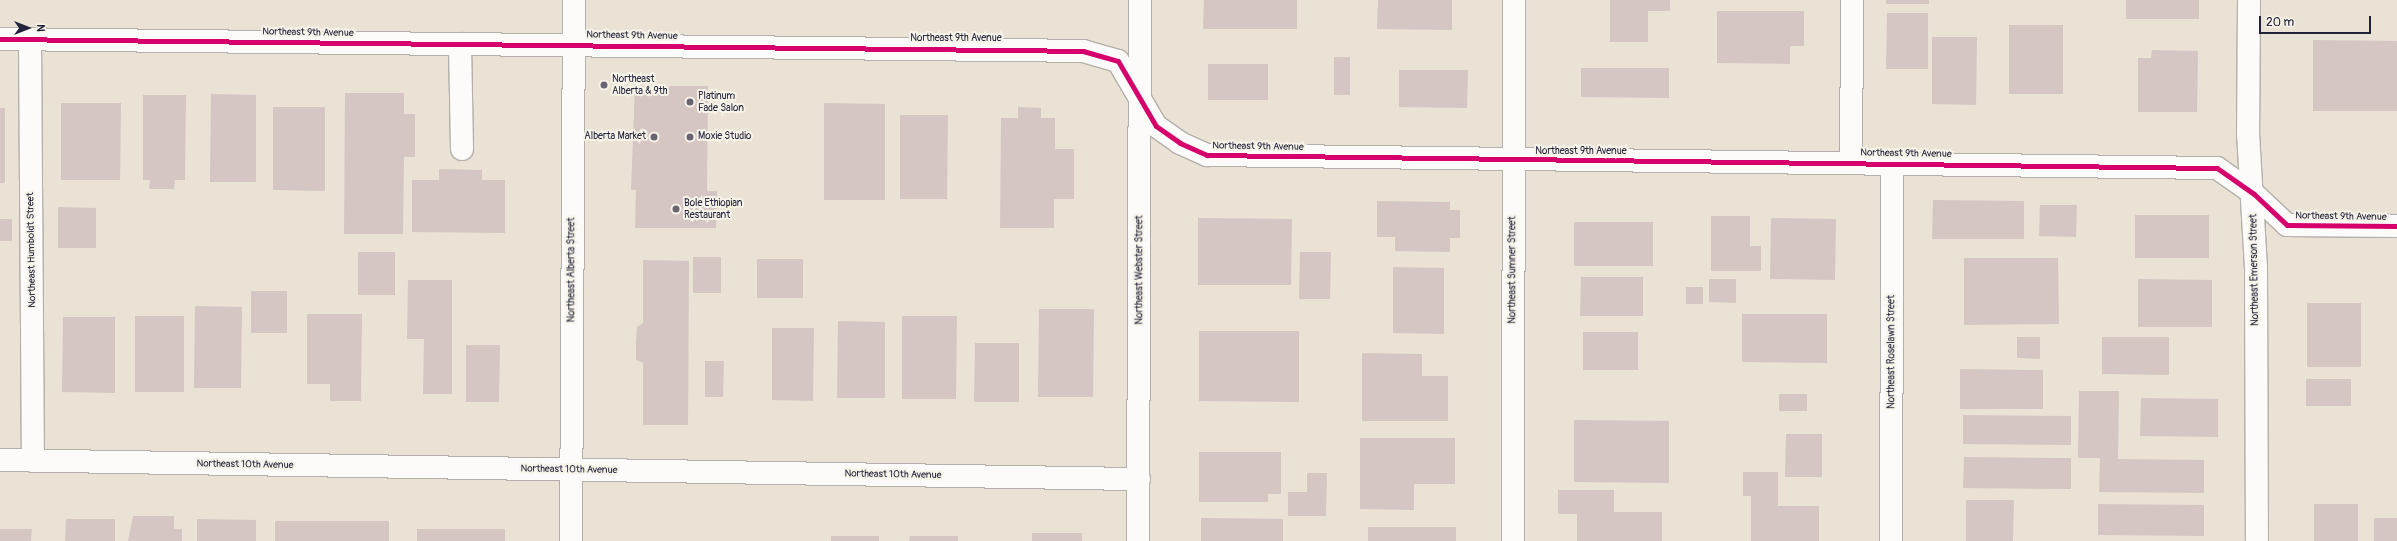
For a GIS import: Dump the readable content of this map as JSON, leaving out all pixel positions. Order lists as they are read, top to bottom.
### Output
{
  "streets": {
    "street": [
      "Northeast 9th Avenue",
      "Northeast Humboldt Street",
      "Northeast Alberta Street",
      "Northeast Webster Street",
      "Northeast Sumner Street",
      "Northeast Emerson Street",
      "Northeast Roselawn Street",
      "Northeast 10th Avenue"
    ]
  },
  "crossings": [
    ["Northeast 9th Avenue", "Northeast Humboldt Street"],
    ["Northeast 9th Avenue", "Northeast Alberta Street"],
    ["Northeast 9th Avenue", "Northeast Webster Street"],
    ["Northeast 9th Avenue", "Northeast Sumner Street"],
    ["Northeast 9th Avenue", "Northeast Emerson Street"],
    ["Northeast 9th Avenue", "Northeast Roselawn Street"],
    ["Northeast Humboldt Street", "Northeast 10th Avenue"],
    ["Northeast Alberta Street", "Northeast 10th Avenue"],
    ["Northeast Webster Street", "Northeast 10th Avenue"]
  ],
  "places": [
    "Northeast Alberta & 9th",
    "Platinum Fade Salon",
    "Alberta Market",
    "Moxie Studio",
    "Bole Ethiopian Restaurant"
  ],
  "scale_bar": "20 m",
  "north": "right"
}
